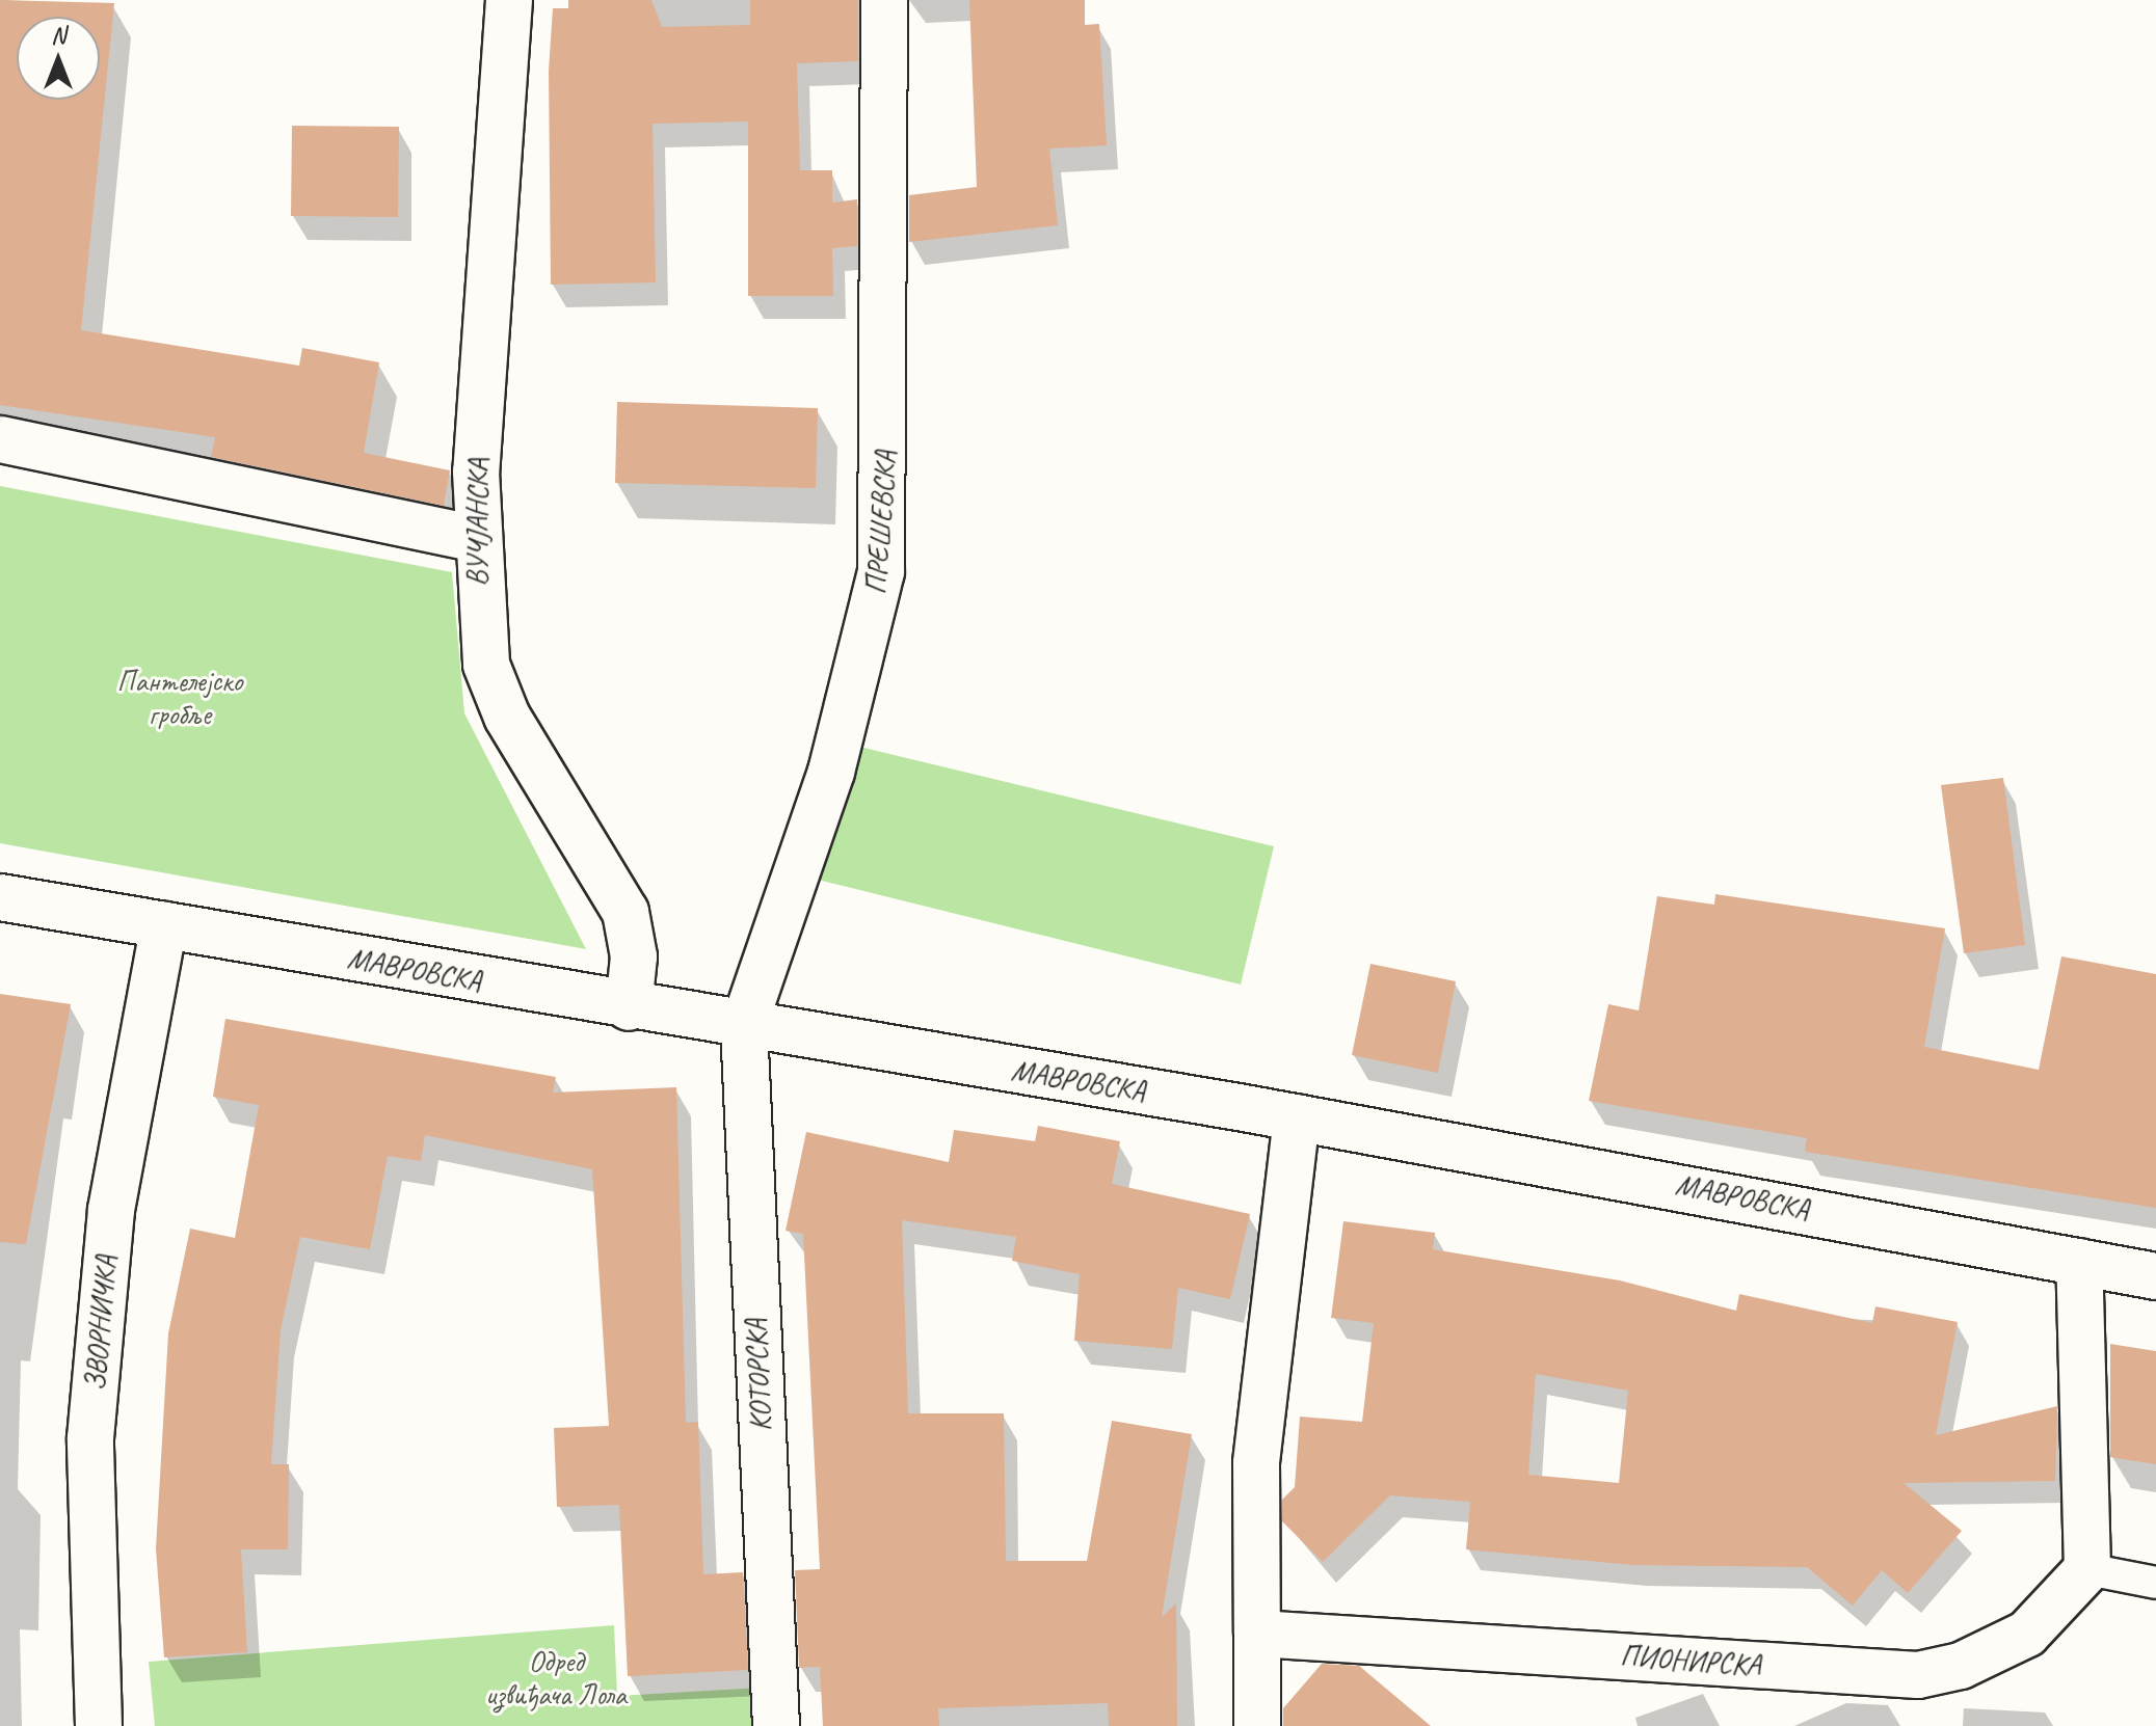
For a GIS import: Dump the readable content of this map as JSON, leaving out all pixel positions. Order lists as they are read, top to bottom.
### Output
{
  "streets": {
    "street": [
      "ВУЧЈАНСКА",
      "ПРЕШЕВСКА",
      "МАВРОВСКА",
      "ЗВОРНИЧКА",
      "КОТОРСКА",
      "ПИОНИРСКА"
    ]
  },
  "crossings": [
    ["ВУЧЈАНСКА", "МАВРОВСКА"],
    ["ПРЕШЕВСКА", "МАВРОВСКА"],
    ["ПРЕШЕВСКА", "КОТОРСКА"],
    ["МАВРОВСКА", "ЗВОРНИЧКА"],
    ["МАВРОВСКА", "КОТОРСКА"]
  ],
  "parks": ["Пантелејско гробље", "Одред извиђача Лола"],
  "north": "top"
}
